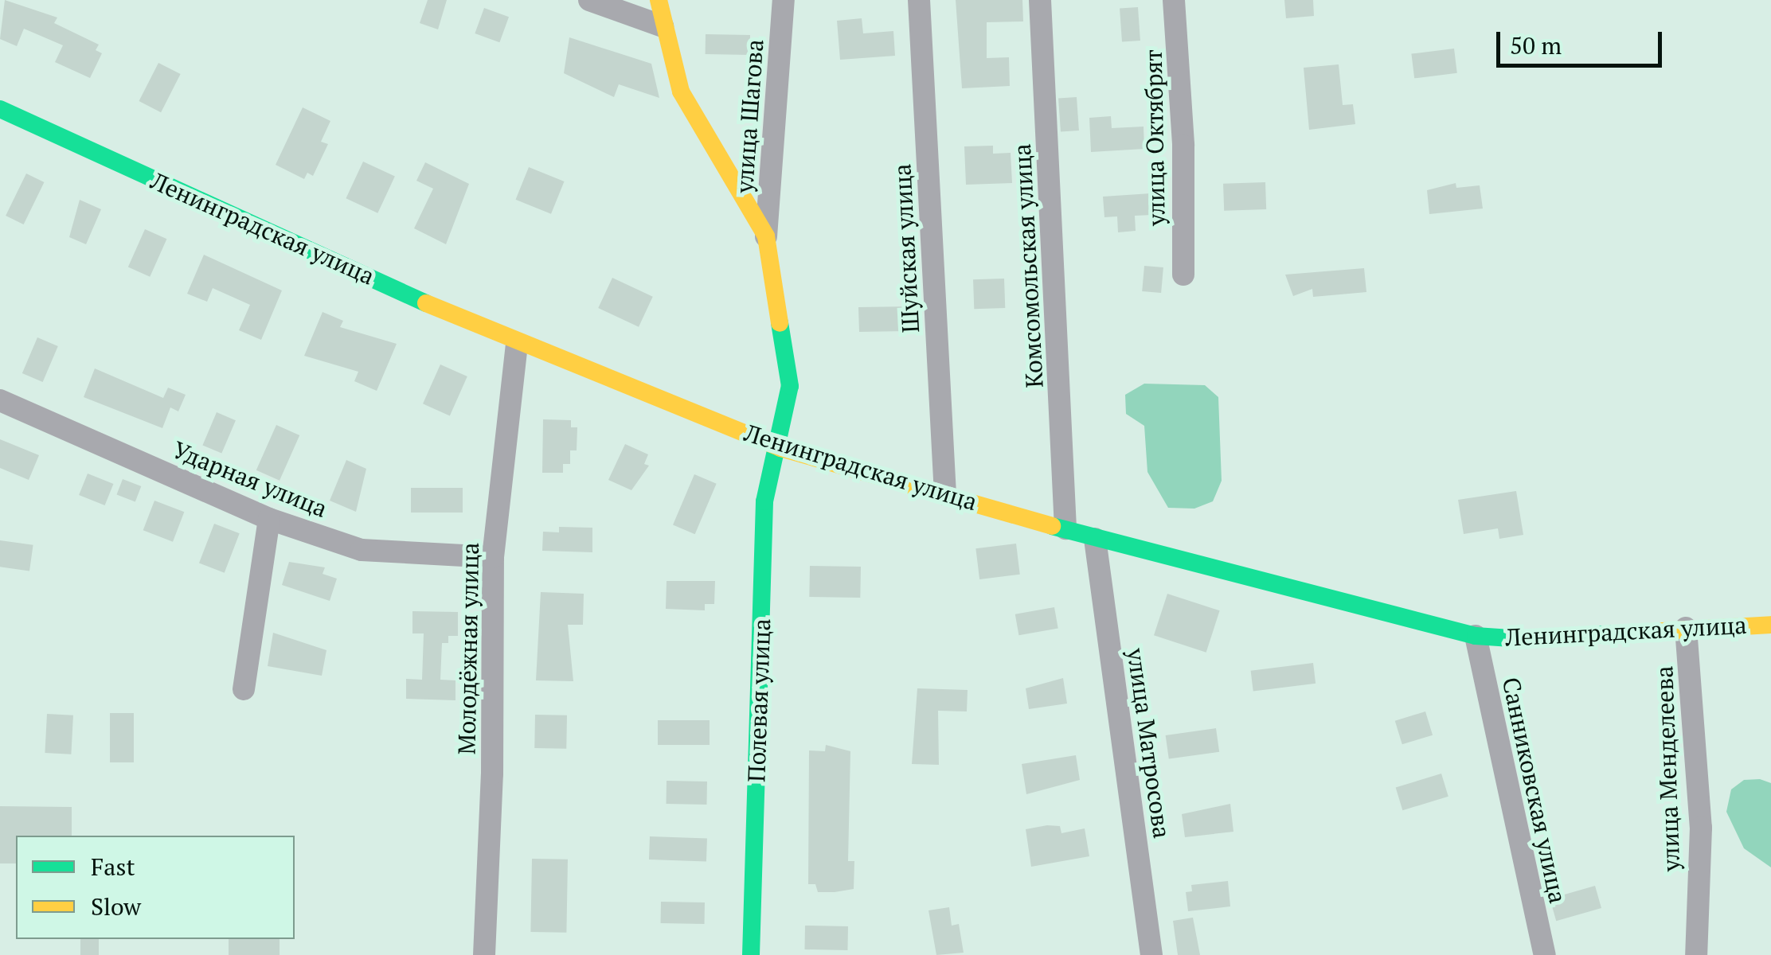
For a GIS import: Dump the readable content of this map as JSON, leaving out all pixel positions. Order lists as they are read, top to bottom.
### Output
{
  "streets": {
    "street": [
      "улица Шагова",
      "улица Октябрят",
      "Ленинградская улица",
      "Шуйская улица",
      "Комсомольская улица",
      "Ударная улица",
      "Молодёжная улица",
      "Полевая улица",
      "улица Матросова",
      "улица Менделеева",
      "Санниковская улица"
    ]
  },
  "crossings": [
    ["улица Шагова", "Полевая улица"],
    ["Ленинградская улица", "Шуйская улица"],
    ["Ленинградская улица", "Комсомольская улица"],
    ["Ленинградская улица", "Молодёжная улица"],
    ["Ленинградская улица", "Полевая улица"],
    ["Ленинградская улица", "улица Матросова"],
    ["Ленинградская улица", "улица Менделеева"],
    ["Ленинградская улица", "Санниковская улица"],
    ["Ударная улица", "Молодёжная улица"]
  ],
  "legend": ["Fast", "Slow"],
  "scale_bar": "50 m"
}
